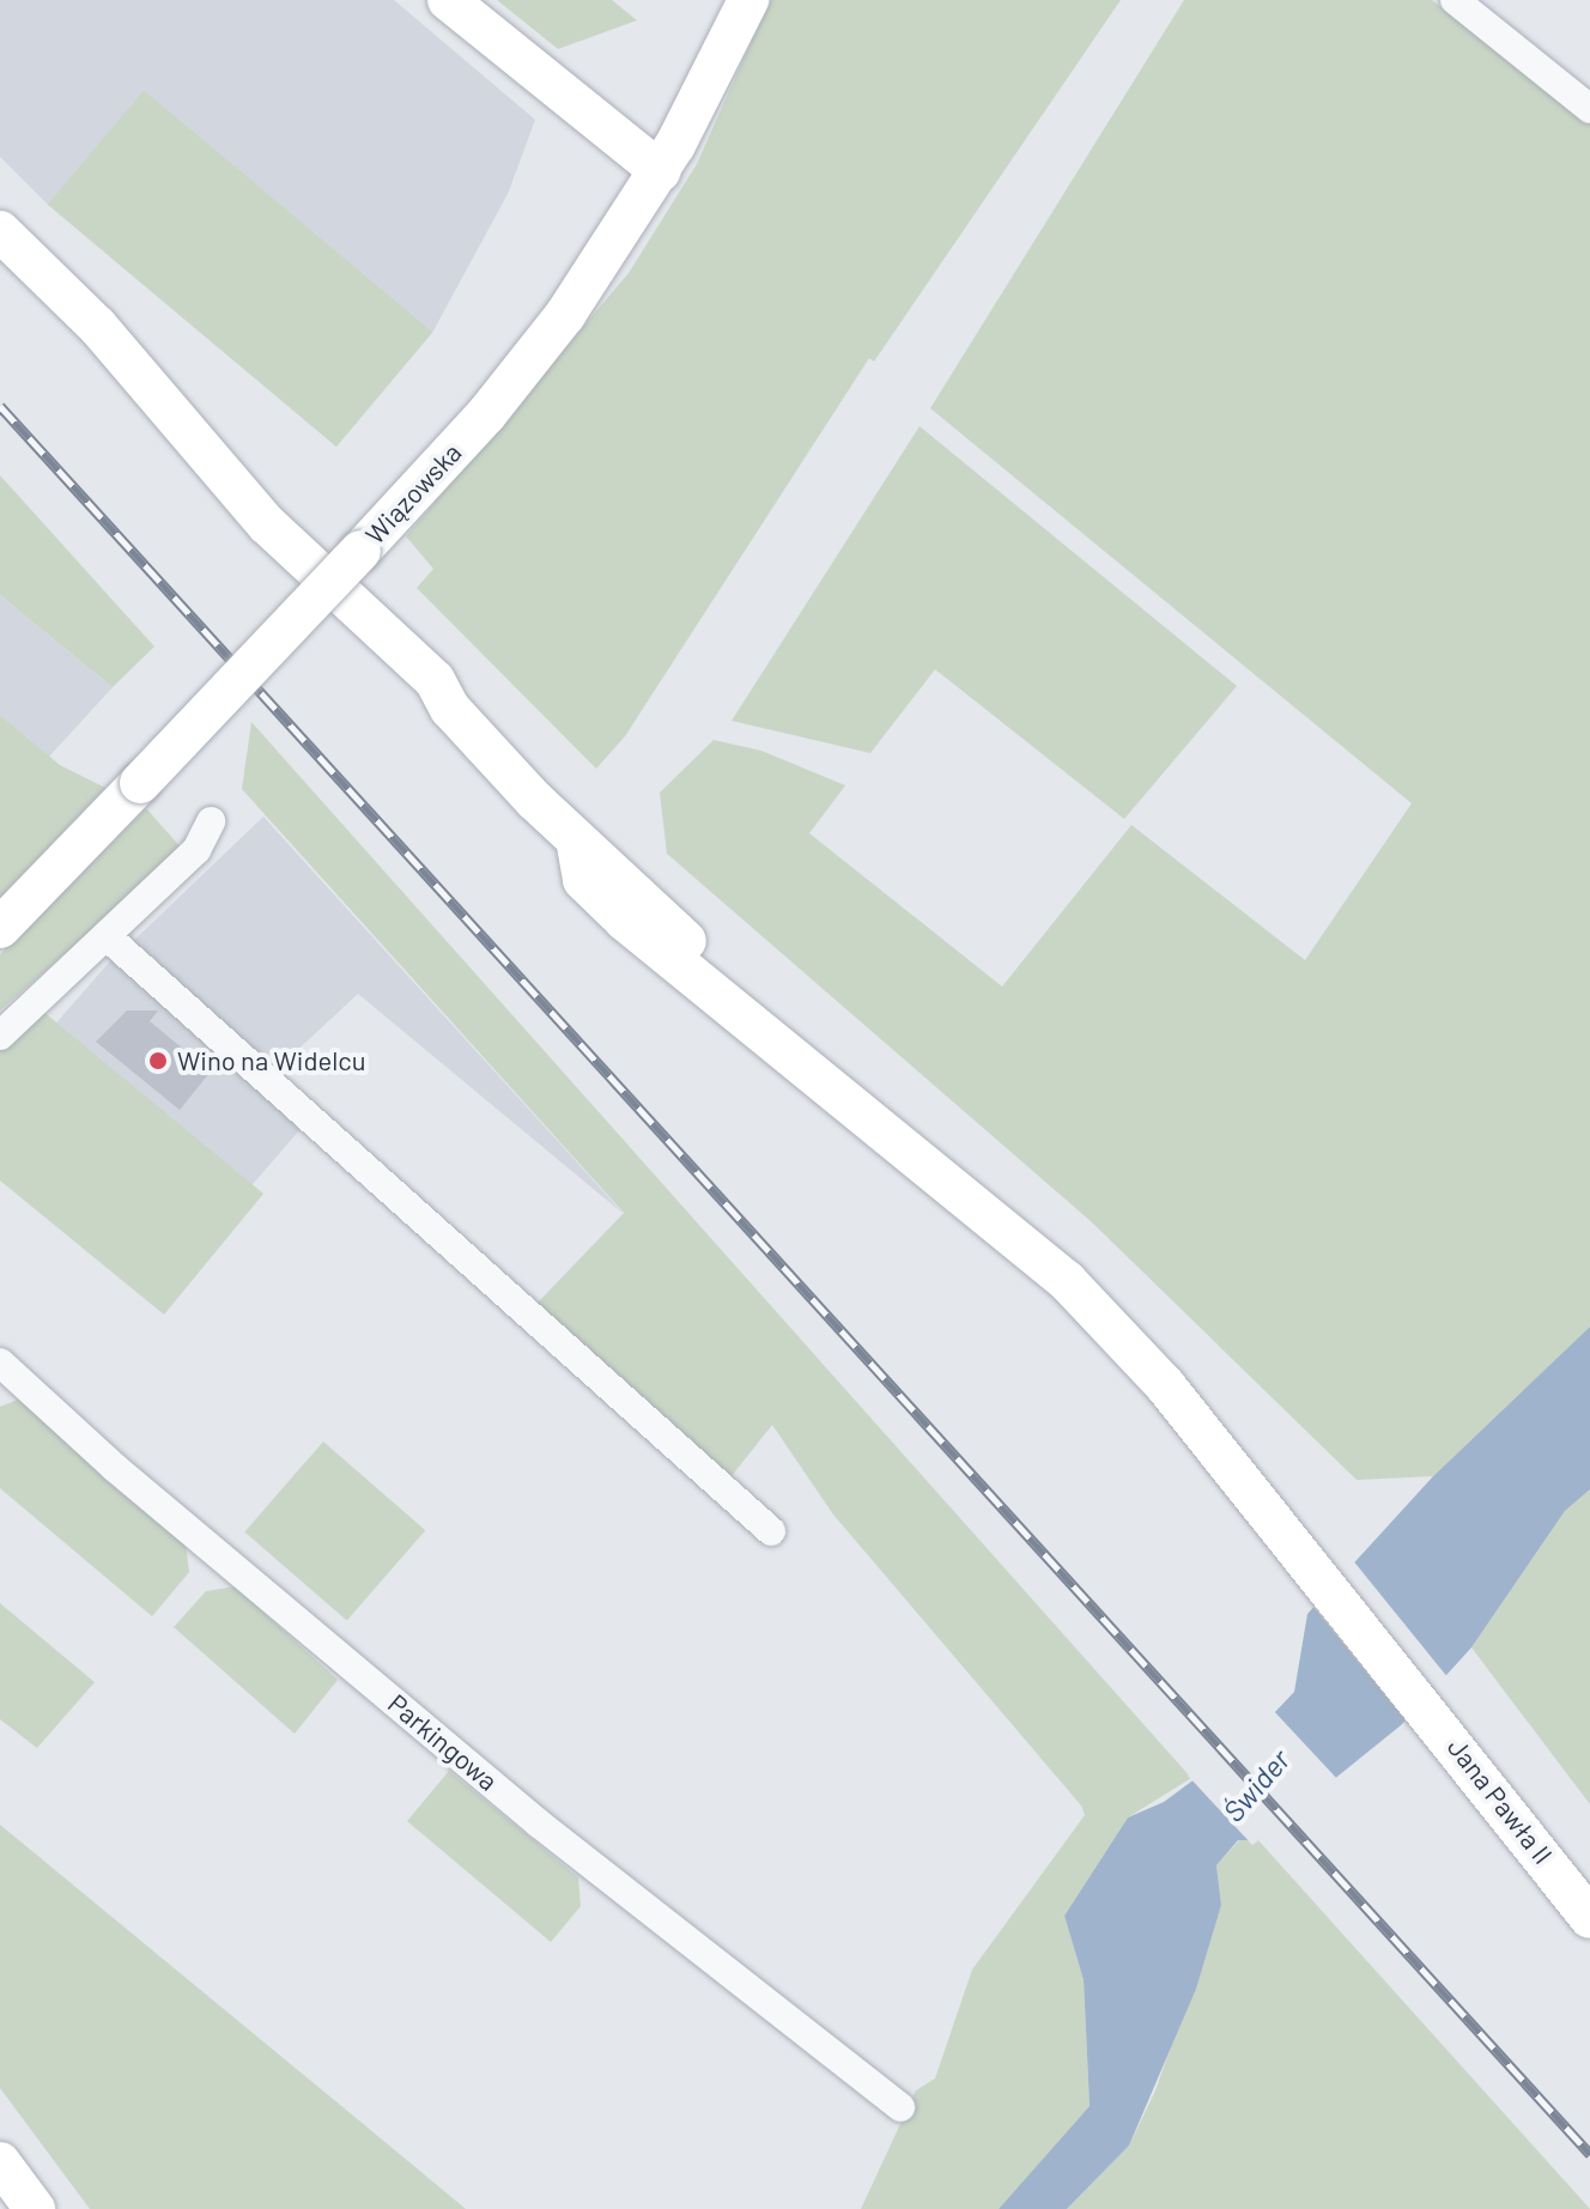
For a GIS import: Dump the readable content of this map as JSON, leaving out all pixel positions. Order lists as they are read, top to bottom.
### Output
{
  "streets": {
    "main road": ["Wiązowska", "Jana Pawła II"],
    "street": ["Parkingowa"]
  },
  "water": ["Świder"],
  "places": ["Wino na Widelcu"]
}
